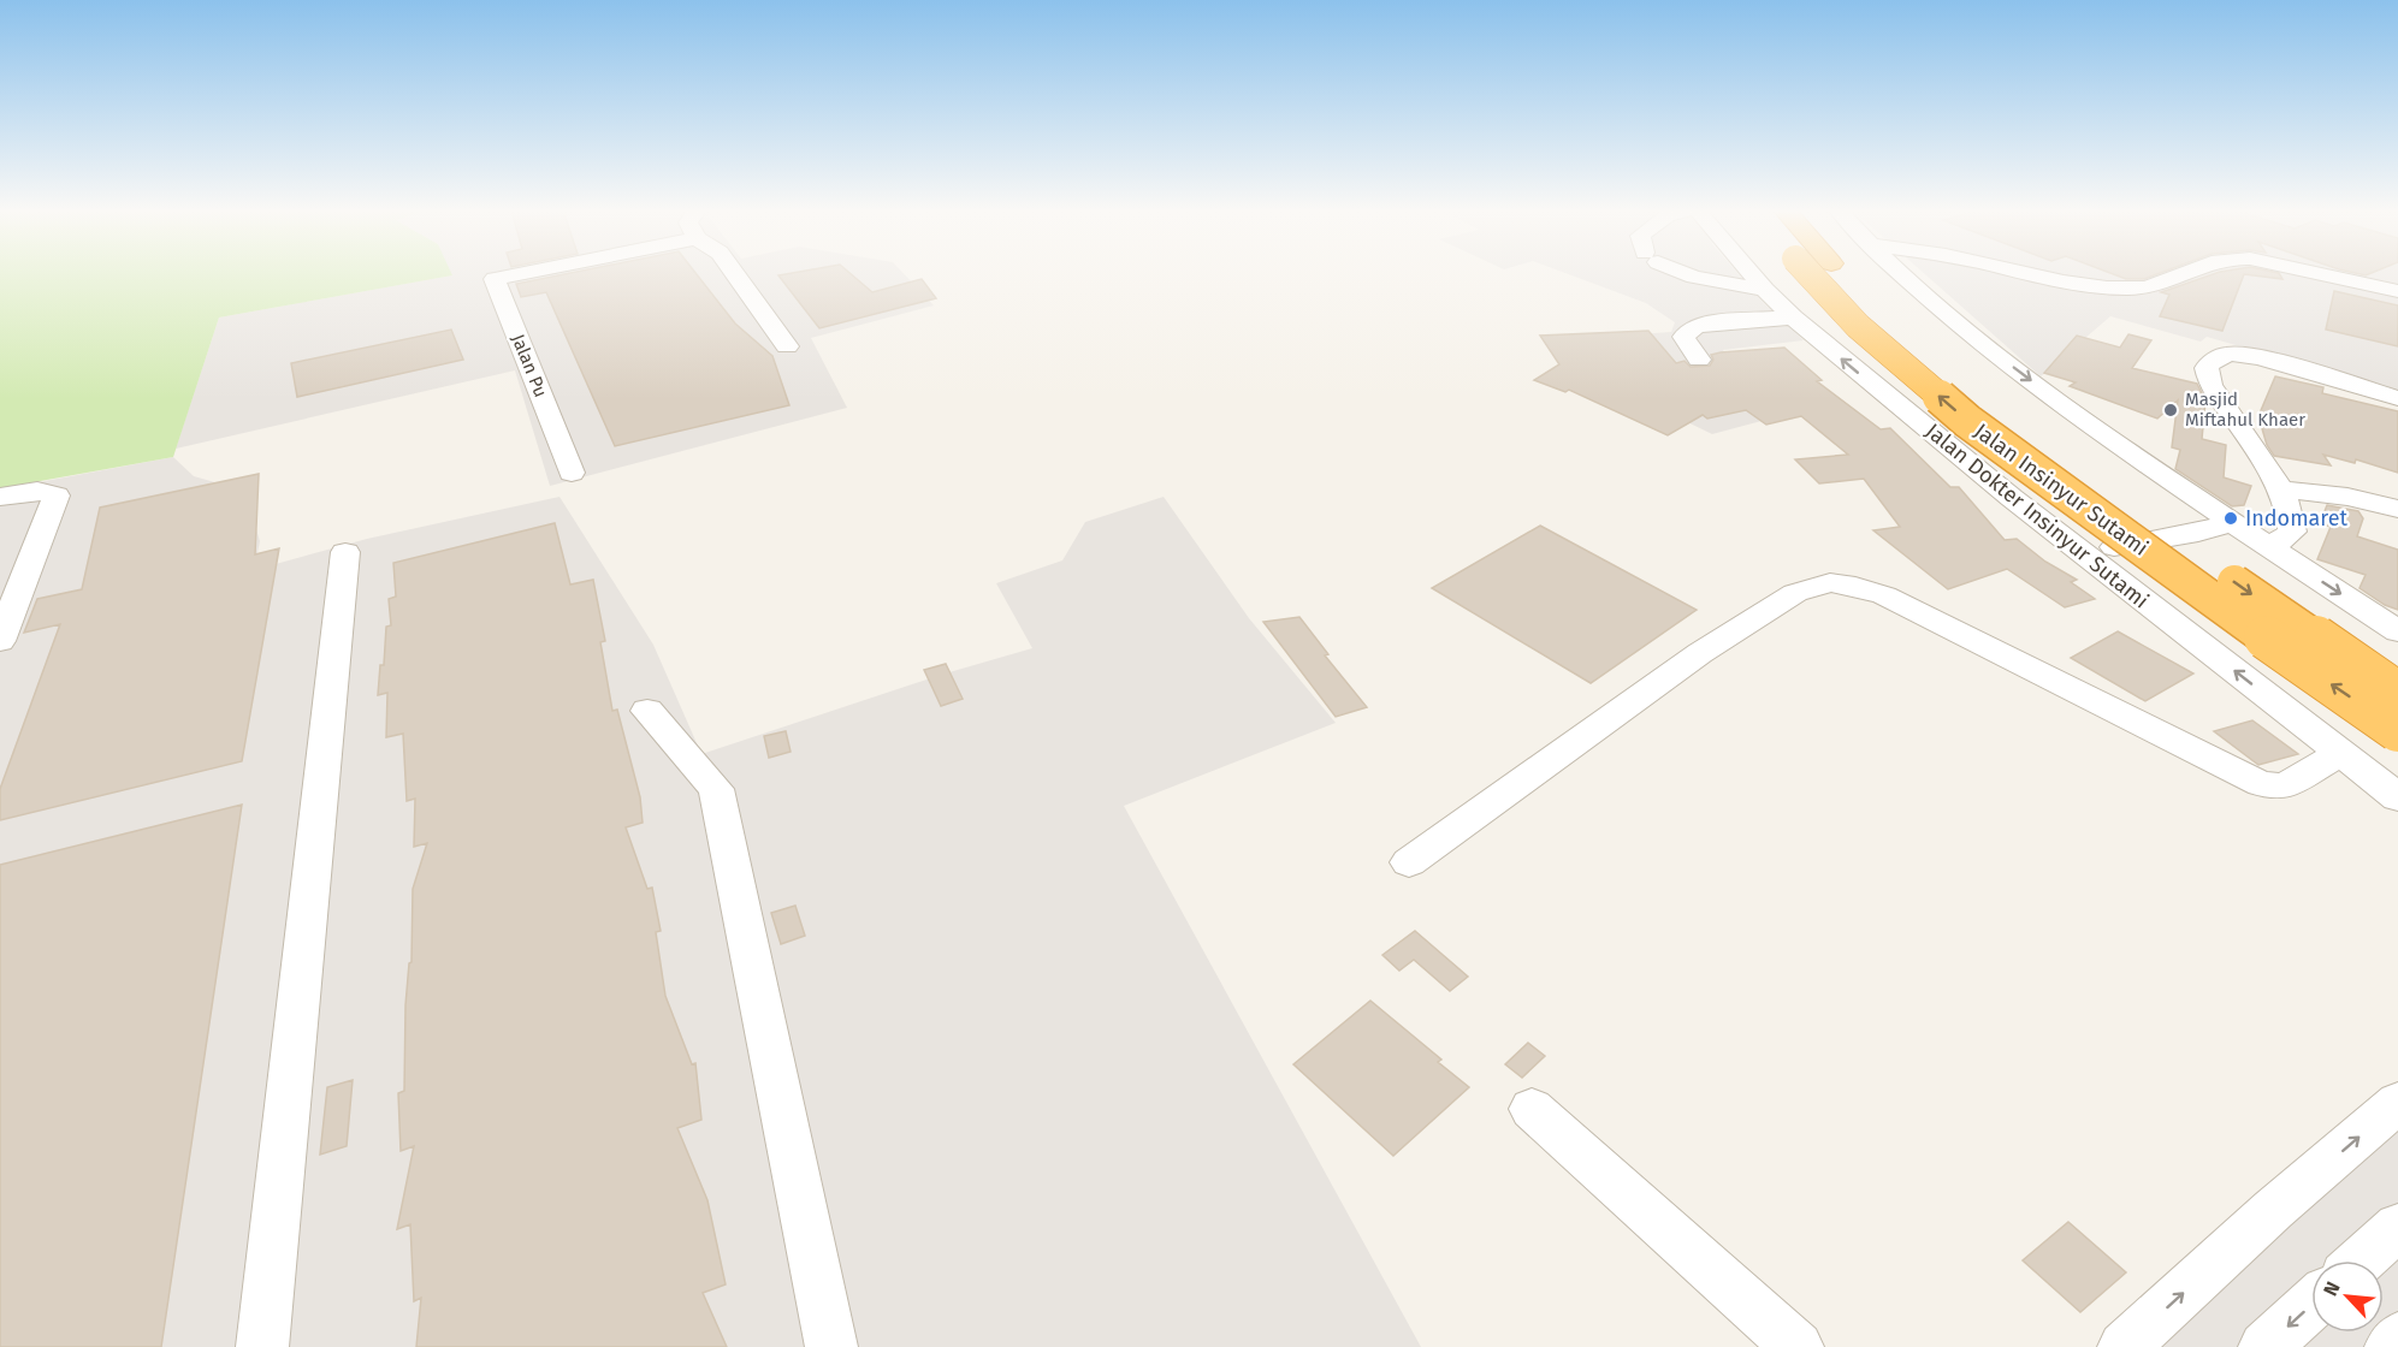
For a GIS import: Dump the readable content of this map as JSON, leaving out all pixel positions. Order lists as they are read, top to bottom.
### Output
{
  "streets": {
    "highway": ["Jalan Insinyur Sutami"],
    "street": ["Jalan Pu", "Jalan Dokter Insinyur Sutami"]
  },
  "places": ["Masjid Miftahul Khaer", "Indomaret"],
  "north": "top left"
}
